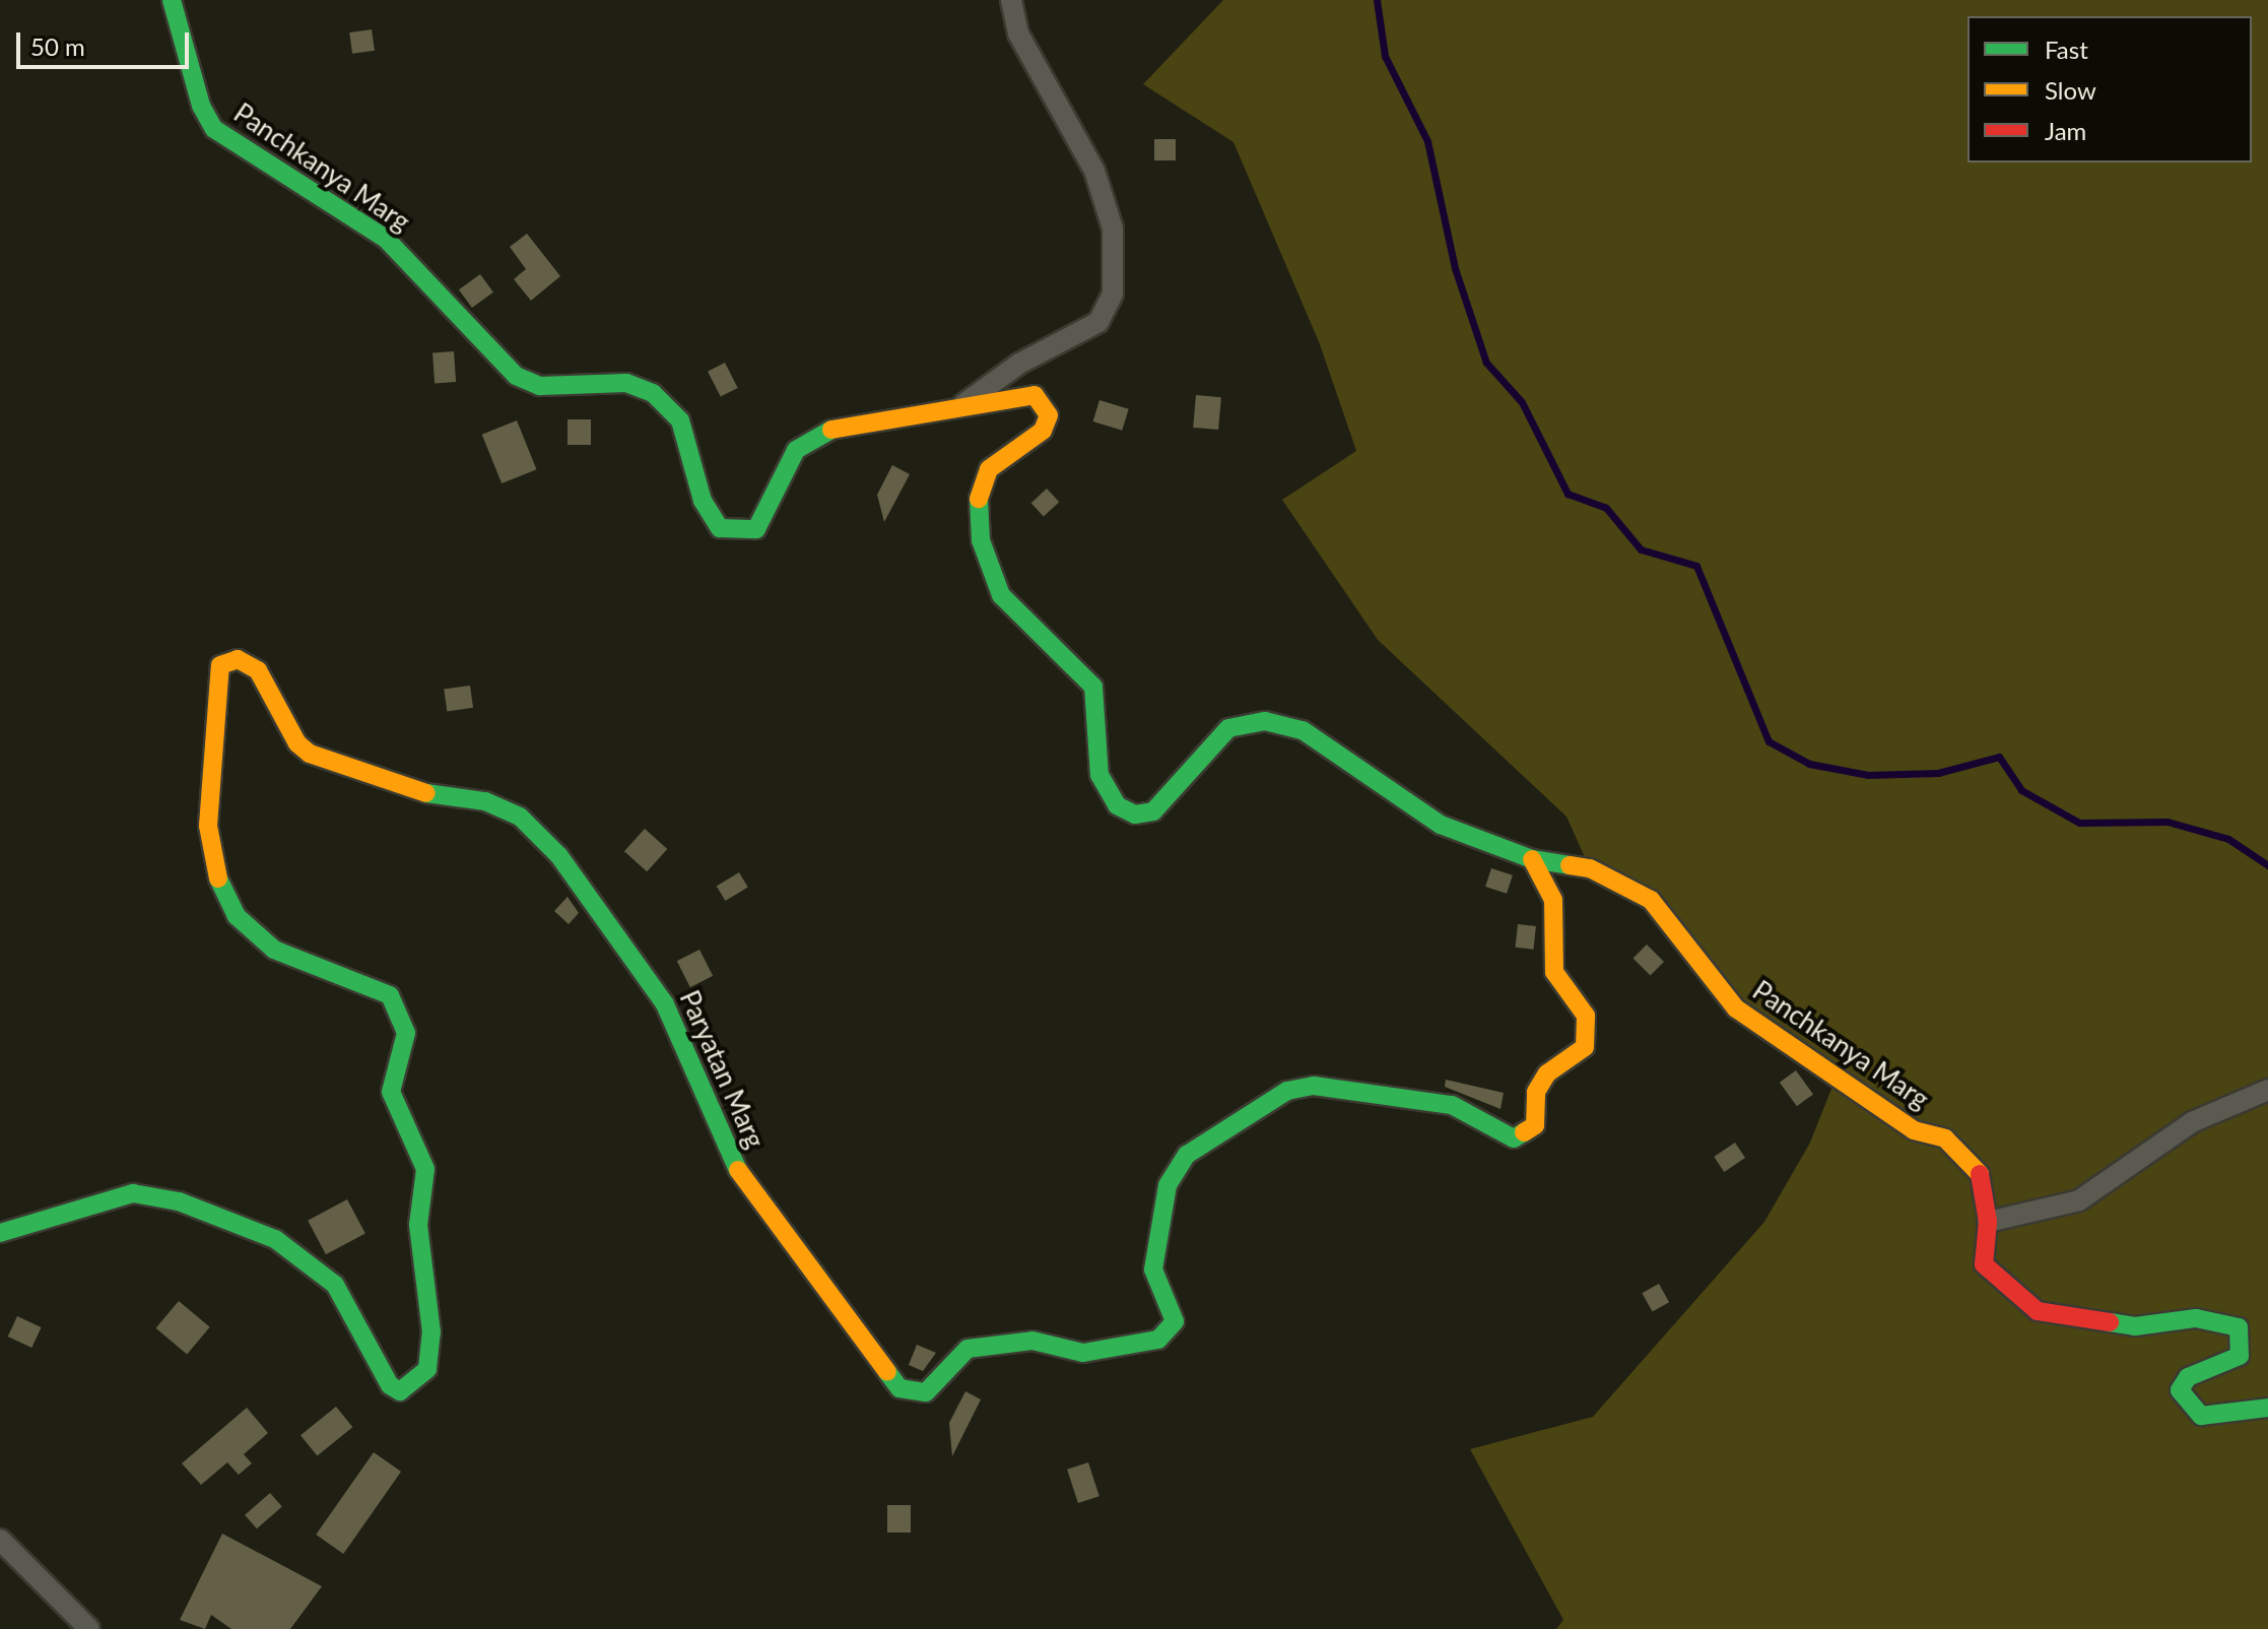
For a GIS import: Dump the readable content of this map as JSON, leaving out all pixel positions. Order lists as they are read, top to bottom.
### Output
{
  "streets": {
    "street": ["Panchkanya Marg", "Paryatan Marg"]
  },
  "crossings": [
    ["Panchkanya Marg", "Paryatan Marg"]
  ],
  "legend": ["Fast", "Slow", "Jam"],
  "scale_bar": "50 m"
}
